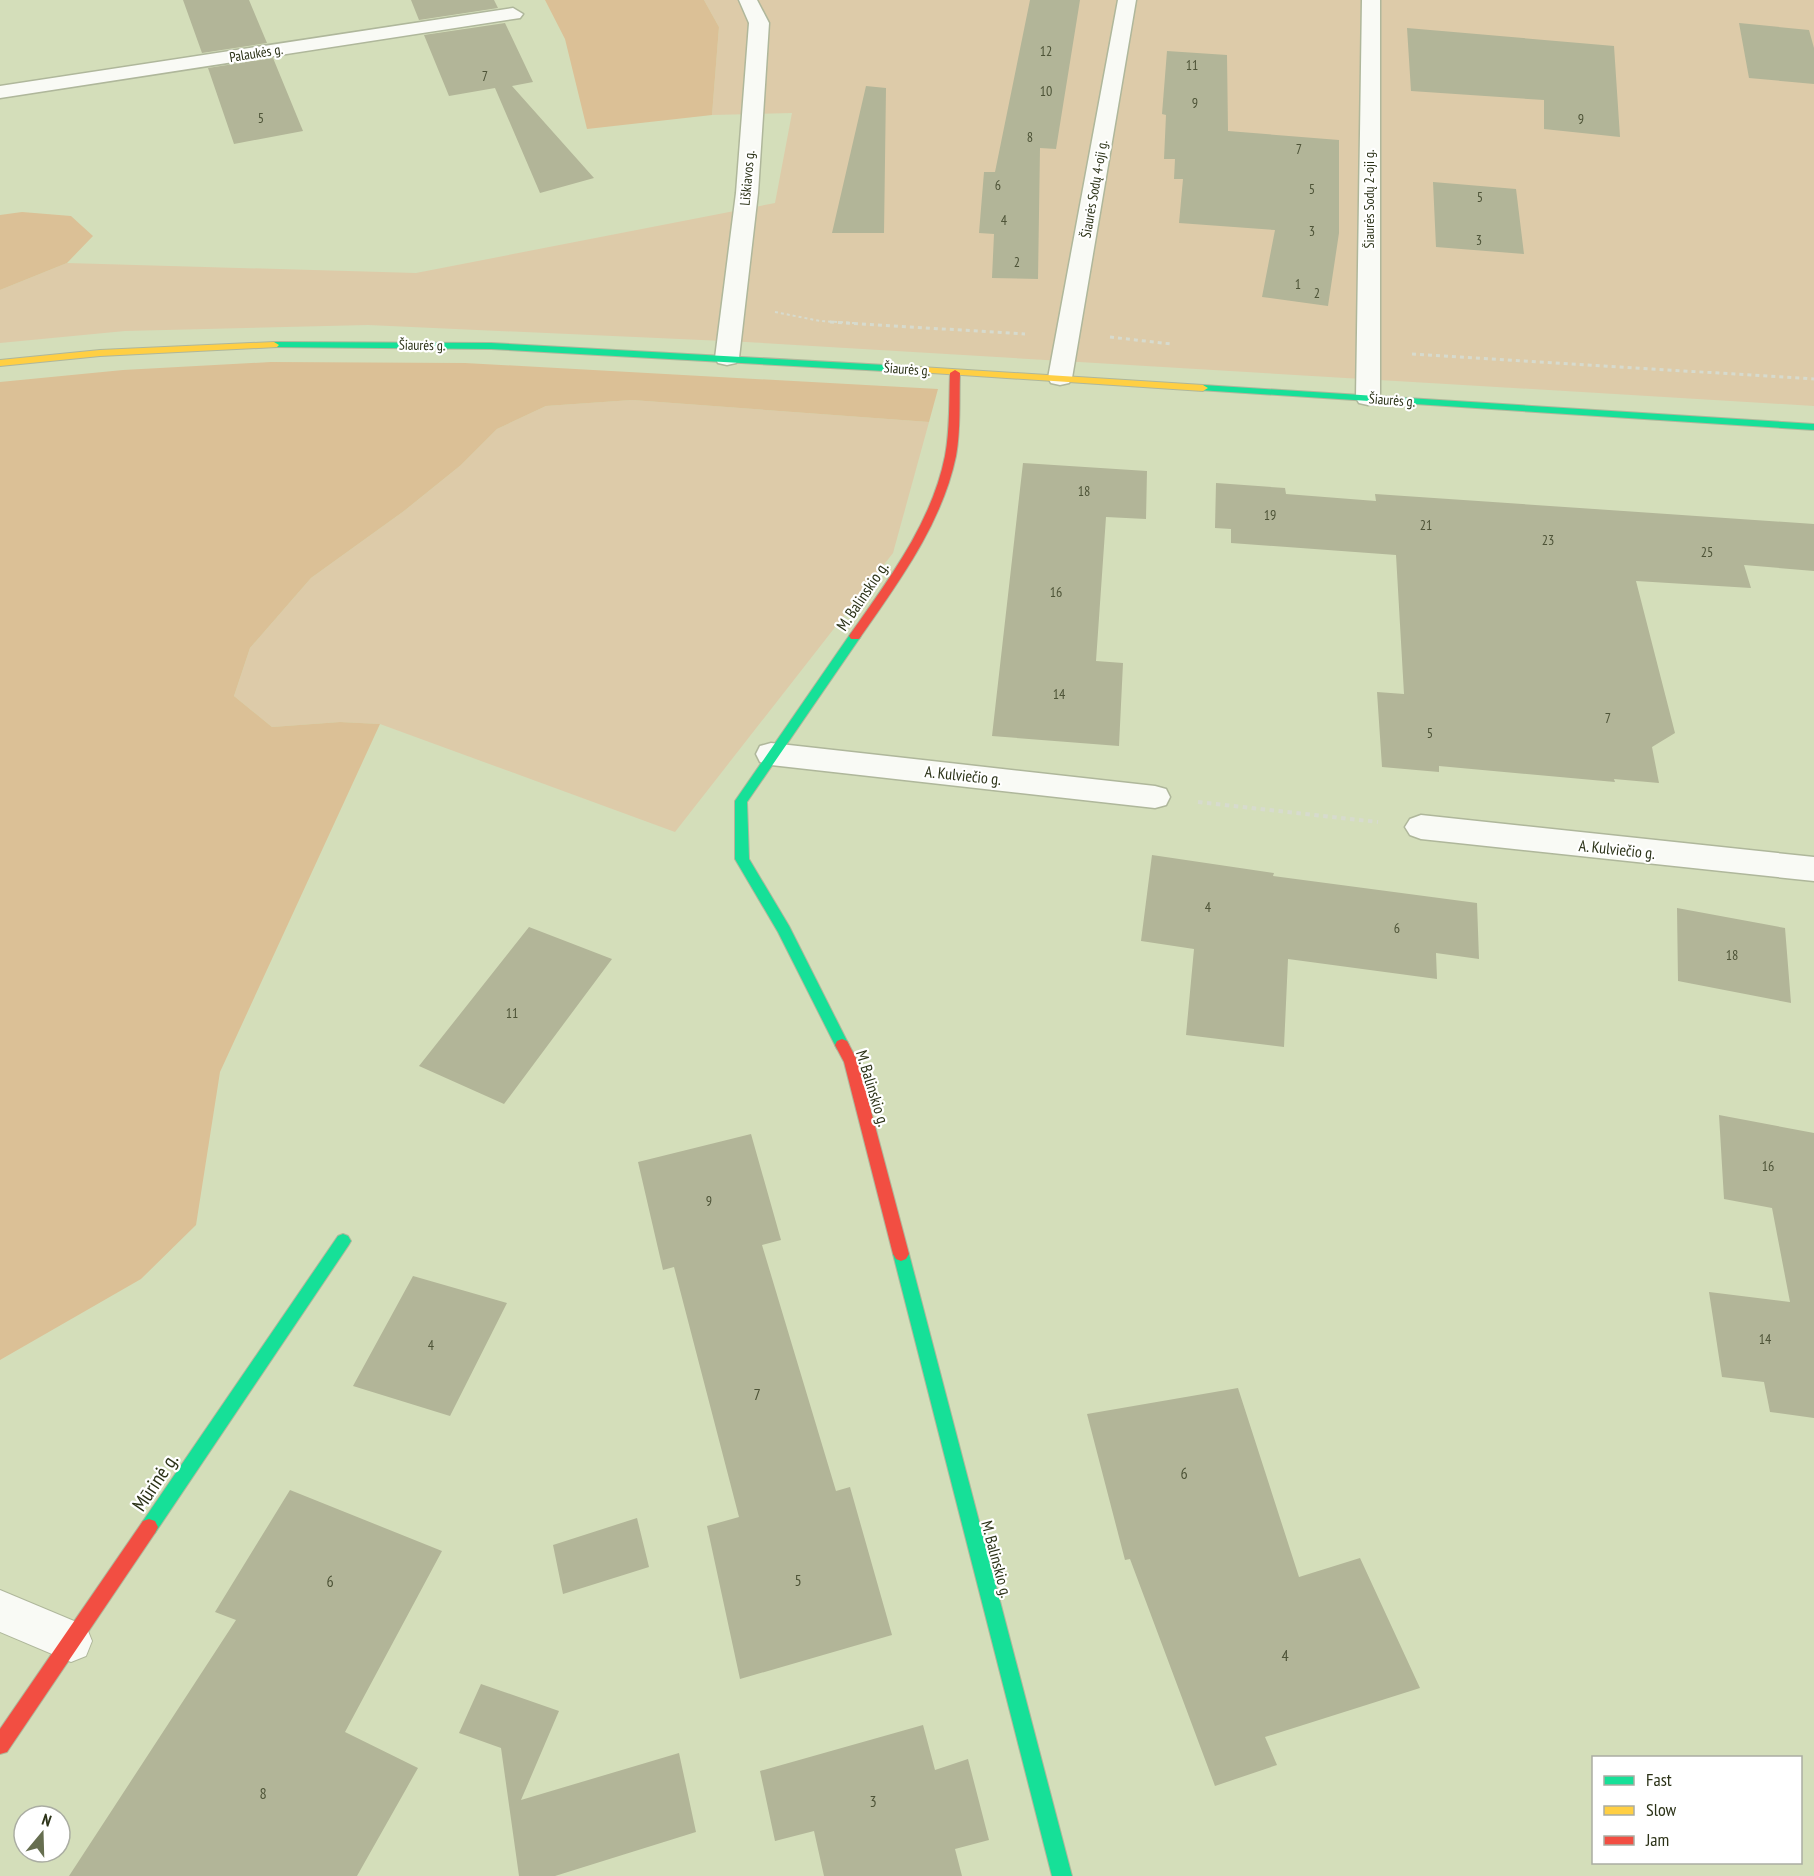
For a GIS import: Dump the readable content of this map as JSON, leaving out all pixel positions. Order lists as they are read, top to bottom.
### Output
{
  "streets": {
    "main road": ["Šiaurės g.", "M. Balinskio g.", "Mūrinė g."],
    "street": [
      "Palaukės g.",
      "Liškiavos g.",
      "Šiaurės Sodų 4-oji g.",
      "Šiaurės Sodų 2-oji g.",
      "A. Kulviečio g."
    ]
  },
  "crossings": [
    ["Liškiavos g.", "Šiaurės g."],
    ["Šiaurės Sodų 4-oji g.", "Šiaurės g."],
    ["Šiaurės Sodų 2-oji g.", "Šiaurės g."],
    ["Šiaurės g.", "M. Balinskio g."],
    ["M. Balinskio g.", "A. Kulviečio g."]
  ],
  "house_numbers": [
    "12",
    "11",
    "7",
    "10",
    "9",
    "5",
    "9",
    "8",
    "7",
    "6",
    "5",
    "5",
    "4",
    "3",
    "3",
    "2",
    "1",
    "2",
    "18",
    "19",
    "21",
    "23",
    "25",
    "16",
    "14",
    "7",
    "5",
    "4",
    "6",
    "18",
    "11",
    "16",
    "9",
    "14",
    "4",
    "7",
    "6",
    "5",
    "6",
    "4",
    "8",
    "3"
  ],
  "legend": ["Fast", "Slow", "Jam"],
  "north": "top"
}
